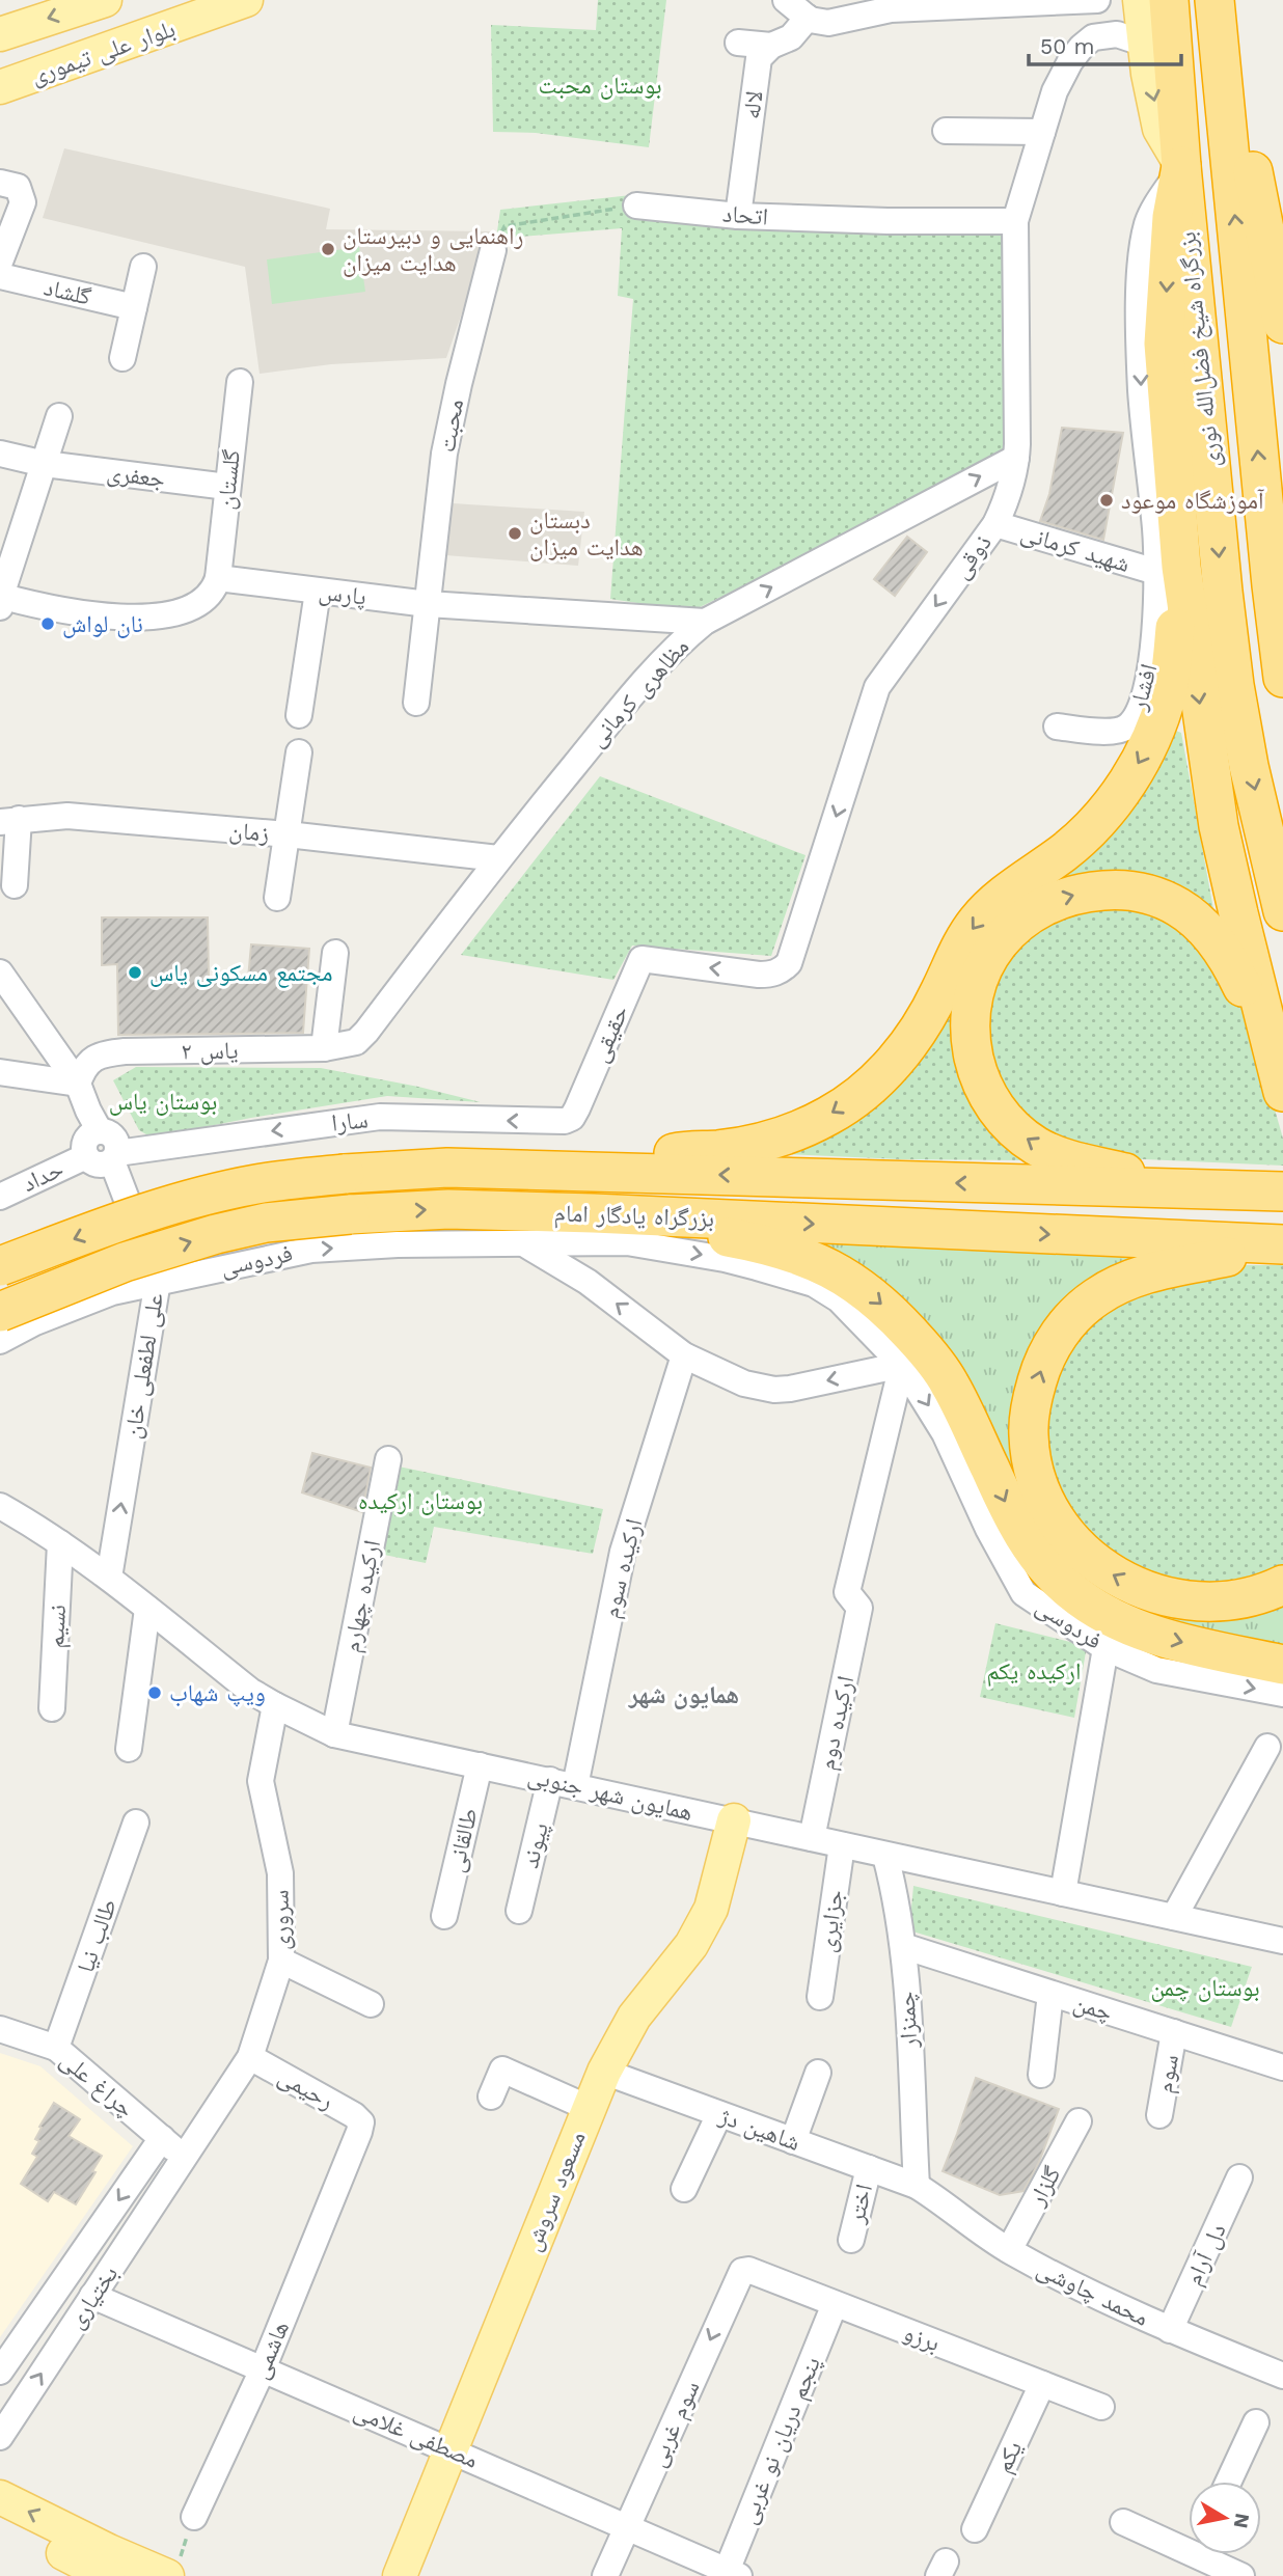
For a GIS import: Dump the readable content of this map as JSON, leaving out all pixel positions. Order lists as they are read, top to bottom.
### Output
{
  "streets": {
    "highway": ["بزرگراه شیخ فضل‌الله نوری", "بزرگراه یادگار امام"],
    "main road": ["بلوار علی تیموری", "مسعود سروش"],
    "street": [
      "لاله",
      "اتحاد",
      "گلشاد",
      "محبت",
      "جعفری",
      "گلستان",
      "شهید کرمانی",
      "ذوقی",
      "پارس",
      "افشار",
      "مظاهری کرمانی",
      "زمان",
      "حقیقی",
      "یاس ۲",
      "سارا",
      "حداد",
      "فردوسی",
      "علی لطفعلی خان",
      "ارکیده سوم",
      "ارکیده چهارم",
      "نسیم",
      "ارکیده دوم",
      "همایون‌ شهر جنوبی",
      "طالقانی",
      "پیوند",
      "سروری",
      "جزایری",
      "طالب‌ نیا",
      "چمن",
      "چمنزار",
      "سوم",
      "چراغ‌ علی",
      "رحیمی",
      "شاهین دژ",
      "گلزار",
      "اختر",
      "دل‌ آرام",
      "محمد چاوشی",
      "بختیاری",
      "برزو",
      "هاشمی",
      "سوم غربی",
      "مصطفی غلامی",
      "پنجم دریان‌ نو غربی",
      "یکم"
    ]
  },
  "crossings": [
    ["لاله", "اتحاد"],
    ["اتحاد", "ذوقی"],
    ["محبت", "پارس"],
    ["جعفری", "گلستان"],
    ["گلستان", "پارس"],
    ["شهید کرمانی", "ذوقی"],
    ["شهید کرمانی", "افشار"],
    ["ذوقی", "مظاهری کرمانی"],
    ["ذوقی", "حقیقی"],
    ["پارس", "مظاهری کرمانی"],
    ["مظاهری کرمانی", "زمان"],
    ["مظاهری کرمانی", "یاس ۲"],
    ["حقیقی", "سارا"],
    ["سارا", "حداد"],
    ["سارا", "علی لطفعلی خان"],
    ["حداد", "علی لطفعلی خان"],
    ["فردوسی", "علی لطفعلی خان"],
    ["فردوسی", "ارکیده دوم"],
    ["علی لطفعلی خان", "همایون‌ شهر جنوبی"],
    ["ارکیده سوم", "همایون‌ شهر جنوبی"],
    ["ارکیده سوم", "پیوند"],
    ["ارکیده چهارم", "همایون‌ شهر جنوبی"],
    ["نسیم", "همایون‌ شهر جنوبی"],
    ["ارکیده دوم", "همایون‌ شهر جنوبی"],
    ["همایون‌ شهر جنوبی", "طالقانی"],
    ["همایون‌ شهر جنوبی", "پیوند"],
    ["همایون‌ شهر جنوبی", "سروری"],
    ["همایون‌ شهر جنوبی", "جزایری"],
    ["همایون‌ شهر جنوبی", "چمنزار"],
    ["همایون‌ شهر جنوبی", "مسعود سروش"],
    ["سروری", "چراغ‌ علی"],
    ["سروری", "رحیمی"],
    ["سروری", "بختیاری"],
    ["طالب‌ نیا", "چراغ‌ علی"],
    ["چمن", "چمنزار"],
    ["چمن", "سوم"],
    ["چمنزار", "شاهین دژ"],
    ["چمنزار", "محمد چاوشی"],
    ["چراغ‌ علی", "بختیاری"],
    ["رحیمی", "هاشمی"],
    ["شاهین دژ", "مسعود سروش"],
    ["شاهین دژ", "اختر"],
    ["شاهین دژ", "محمد چاوشی"],
    ["گلزار", "محمد چاوشی"],
    ["مسعود سروش", "مصطفی غلامی"],
    ["دل‌ آرام", "محمد چاوشی"],
    ["بختیاری", "مصطفی غلامی"],
    ["برزو", "سوم غربی"],
    ["برزو", "پنجم دریان‌ نو غربی"],
    ["برزو", "یکم"],
    ["هاشمی", "مصطفی غلامی"],
    ["سوم غربی", "مصطفی غلامی"],
    ["مصطفی غلامی", "پنجم دریان‌ نو غربی"]
  ],
  "one_way": [
    "ذوقی",
    "مظاهری کرمانی",
    "سارا",
    "علی لطفعلی خان",
    "سوم غربی"
  ],
  "districts": ["همایون شهر"],
  "parks": [
    "بوستان محبت",
    "بوستان یاس",
    "بوستان ارکیده",
    "ارکیده یکم",
    "بوستان چمن"
  ],
  "places": [
    "راهنمایی و دبیرستان هدایت میزان",
    "آموزشگاه موعود",
    "دبستان هدایت میزان",
    "نان لواش",
    "مجتمع مسکونی یاس",
    "ویپ شهاب"
  ],
  "scale_bar": "50 m",
  "north": "right"
}
